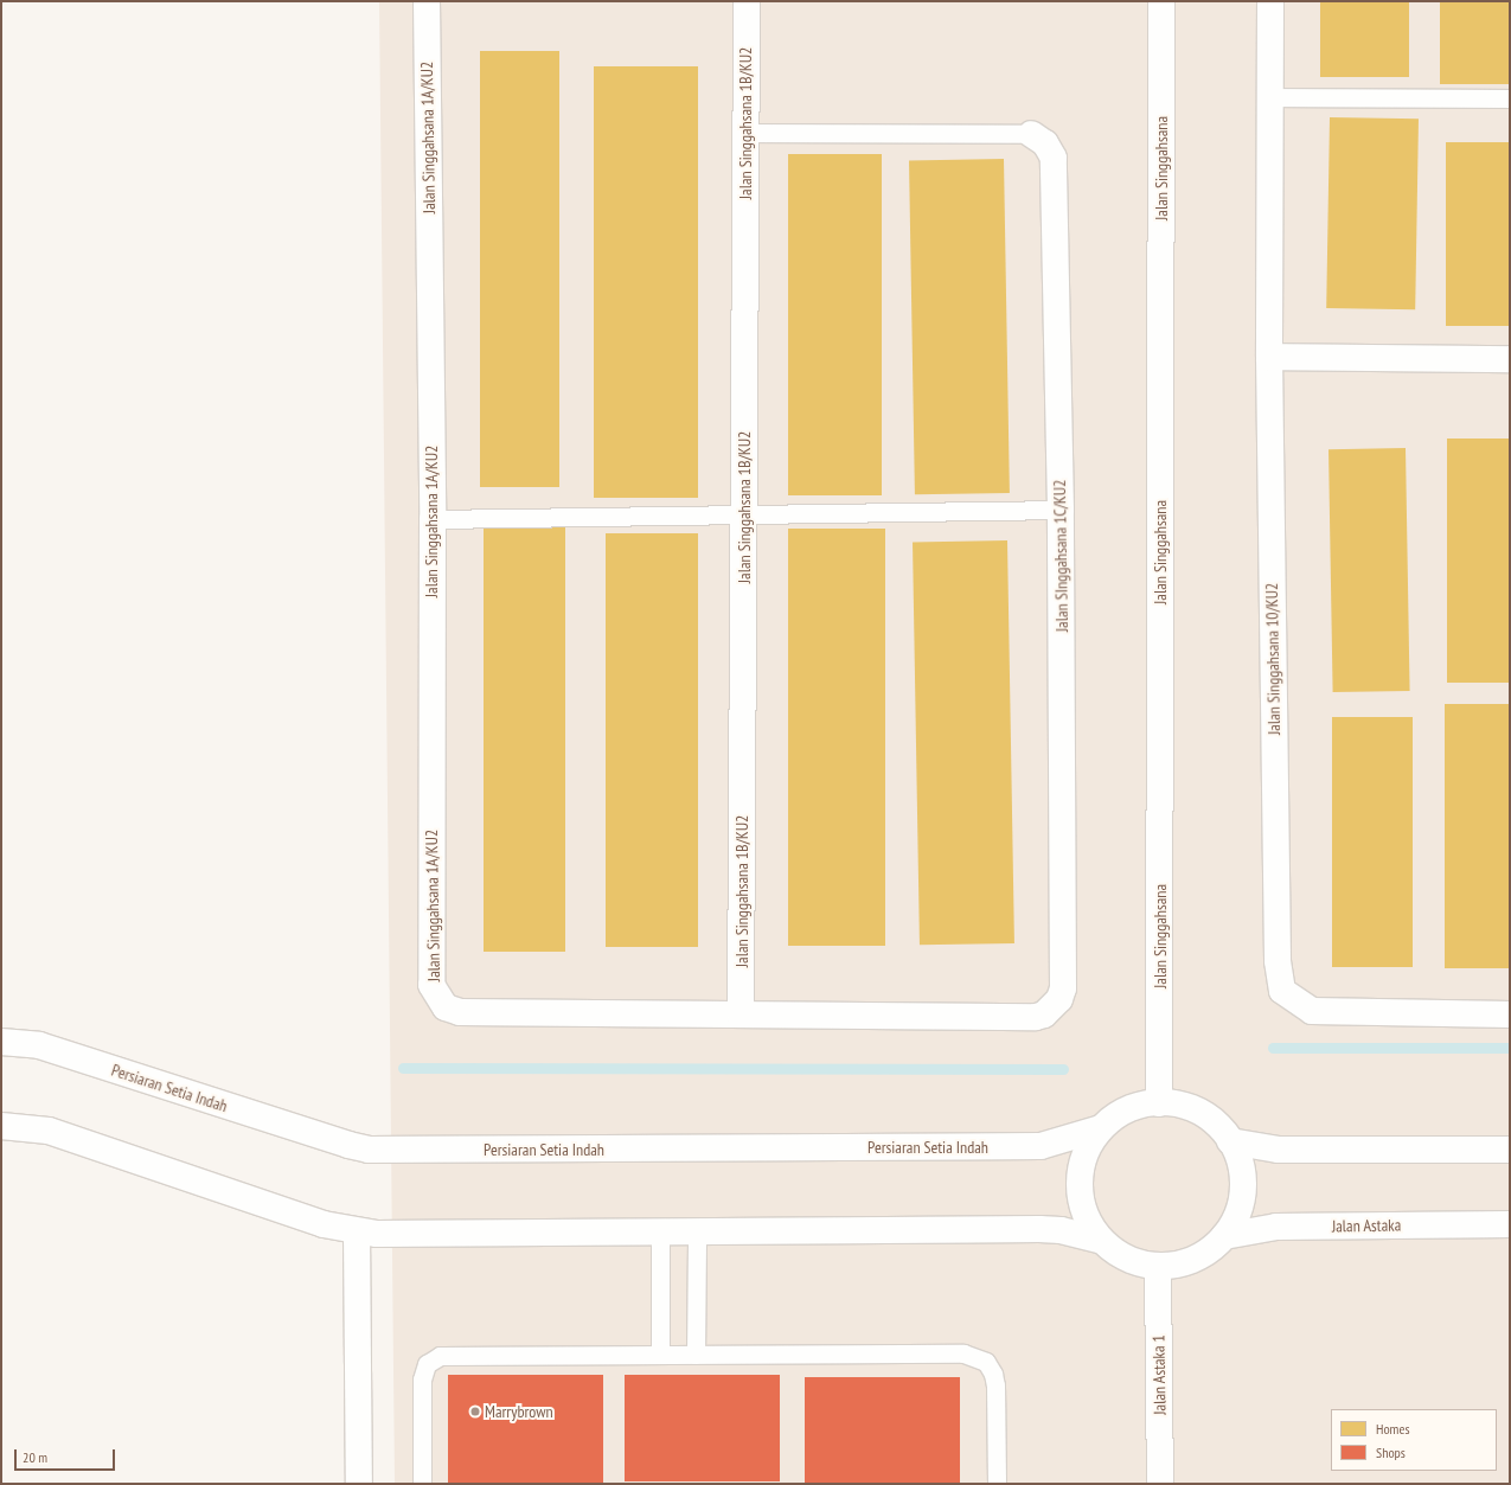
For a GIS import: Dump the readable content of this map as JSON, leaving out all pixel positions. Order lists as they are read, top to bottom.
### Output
{
  "streets": {
    "street": [
      "Jalan Singgahsana 1B/KU2",
      "Jalan Singgahsana 1A/KU2",
      "Jalan Singgahsana",
      "Jalan SInggahsana 1C/KU2",
      "Jalan Singgahsana 10/KU2",
      "Persiaran Setia Indah",
      "Jalan Astaka",
      "Jalan Astaka 1"
    ]
  },
  "crossings": [
    ["Jalan Singgahsana 1B/KU2", "Jalan Singgahsana 1A/KU2"],
    ["Jalan Singgahsana 1A/KU2", "Jalan SInggahsana 1C/KU2"],
    ["Jalan Singgahsana", "Persiaran Setia Indah"],
    ["Jalan Singgahsana", "Jalan Astaka"],
    ["Jalan Singgahsana", "Jalan Astaka 1"],
    ["Persiaran Setia Indah", "Jalan Astaka"],
    ["Persiaran Setia Indah", "Jalan Astaka 1"],
    ["Jalan Astaka", "Jalan Astaka 1"]
  ],
  "places": ["Marrybrown"],
  "legend": ["Homes", "Shops"],
  "scale_bar": "20 m"
}
